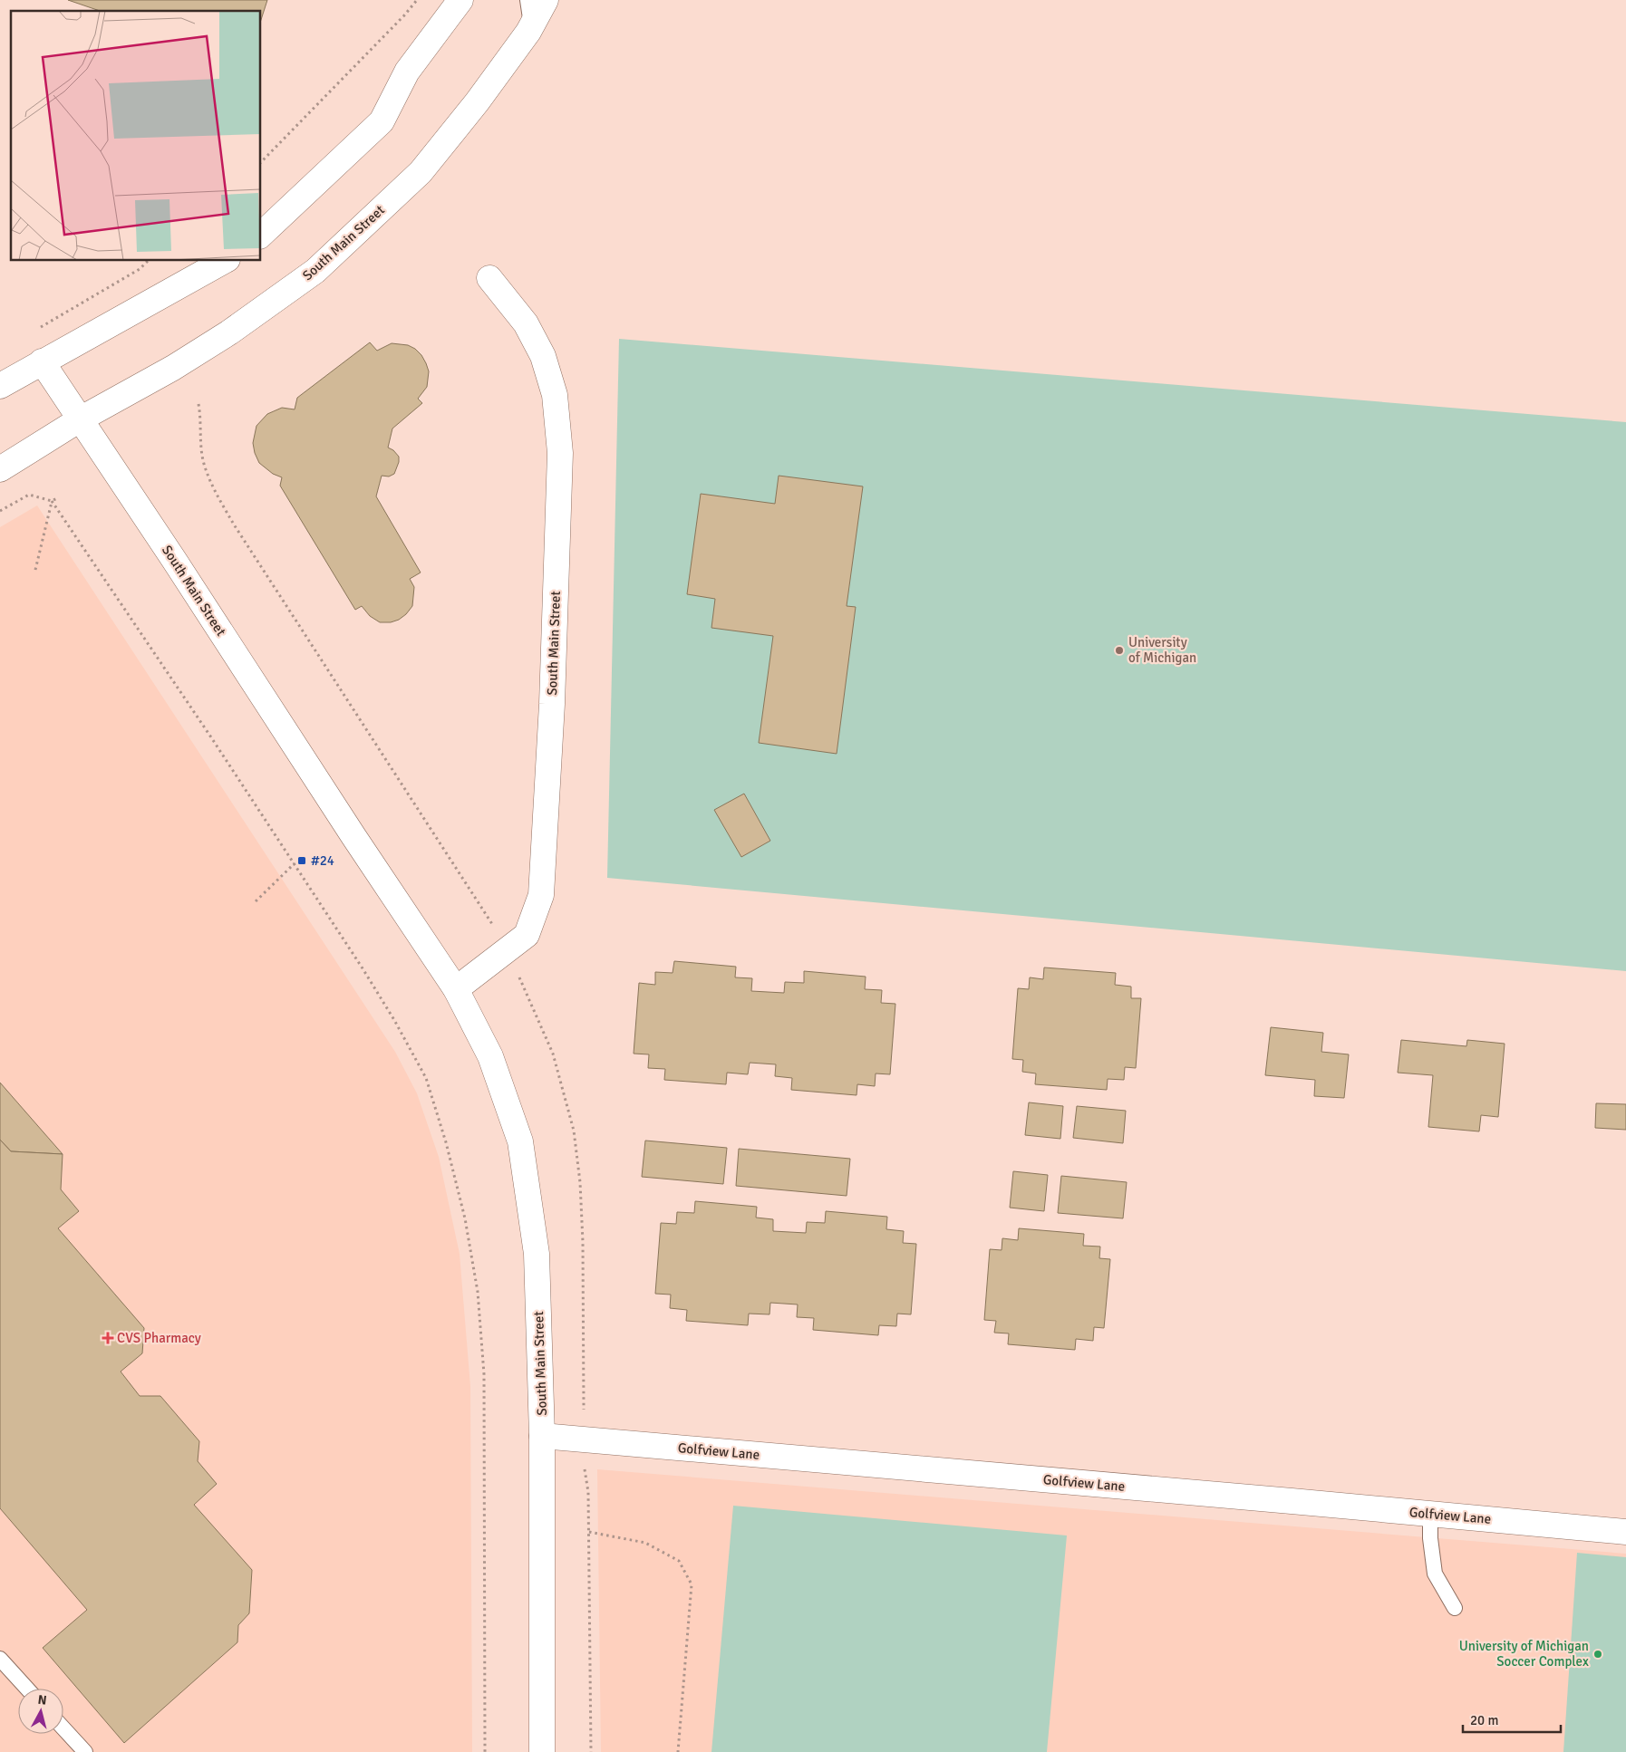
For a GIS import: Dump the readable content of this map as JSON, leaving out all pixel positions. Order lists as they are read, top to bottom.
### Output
{
  "streets": {
    "street": ["South Main Street", "Golfview Lane"]
  },
  "crossings": [
    ["South Main Street", "Golfview Lane"]
  ],
  "places": {
    "other": ["University of Michigan", "University of Michigan Soccer Complex"],
    "transit": ["#24"],
    "health": ["CVS Pharmacy"]
  },
  "scale_bar": "20 m",
  "north": "top"
}
